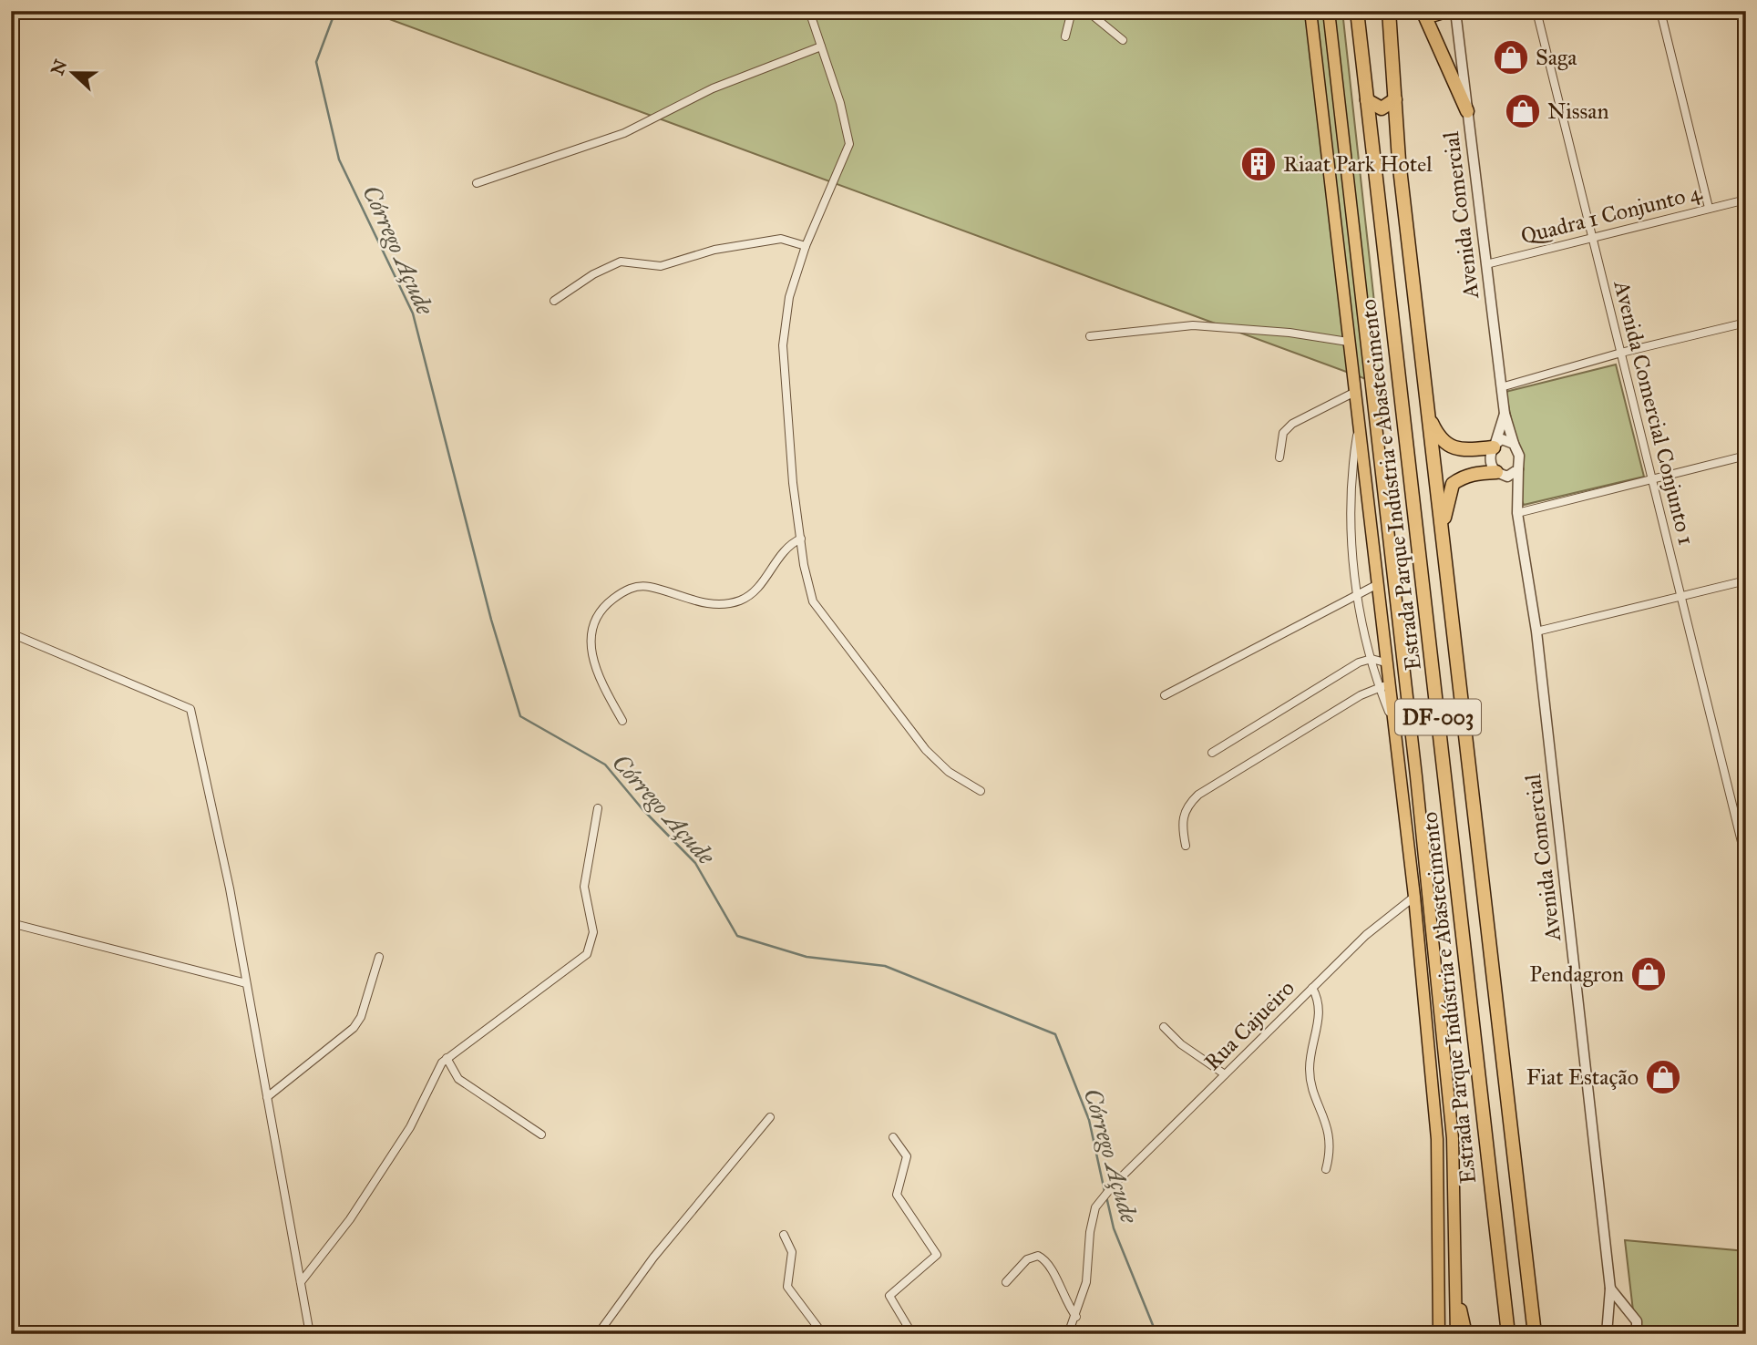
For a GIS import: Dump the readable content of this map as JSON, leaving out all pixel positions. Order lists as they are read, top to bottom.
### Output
{
  "streets": {
    "highway": ["Estrada Parque Indústria e Abastecimento", "DF-003"],
    "street": [
      "Quadra 1 Conjunto 4",
      "Avenida Comercial",
      "Avenida Comercial Conjunto 1",
      "Rua Cajueiro"
    ]
  },
  "crossings": [
    ["Quadra 1 Conjunto 4", "Avenida Comercial"],
    ["Quadra 1 Conjunto 4", "Avenida Comercial Conjunto 1"]
  ],
  "water": ["Córrego Açude"],
  "places": {
    "shop": [
      "Saga",
      "Nissan",
      "Pendagron",
      "Fiat Estação"
    ],
    "building": ["Riaat Park Hotel"]
  },
  "north": "left"
}
